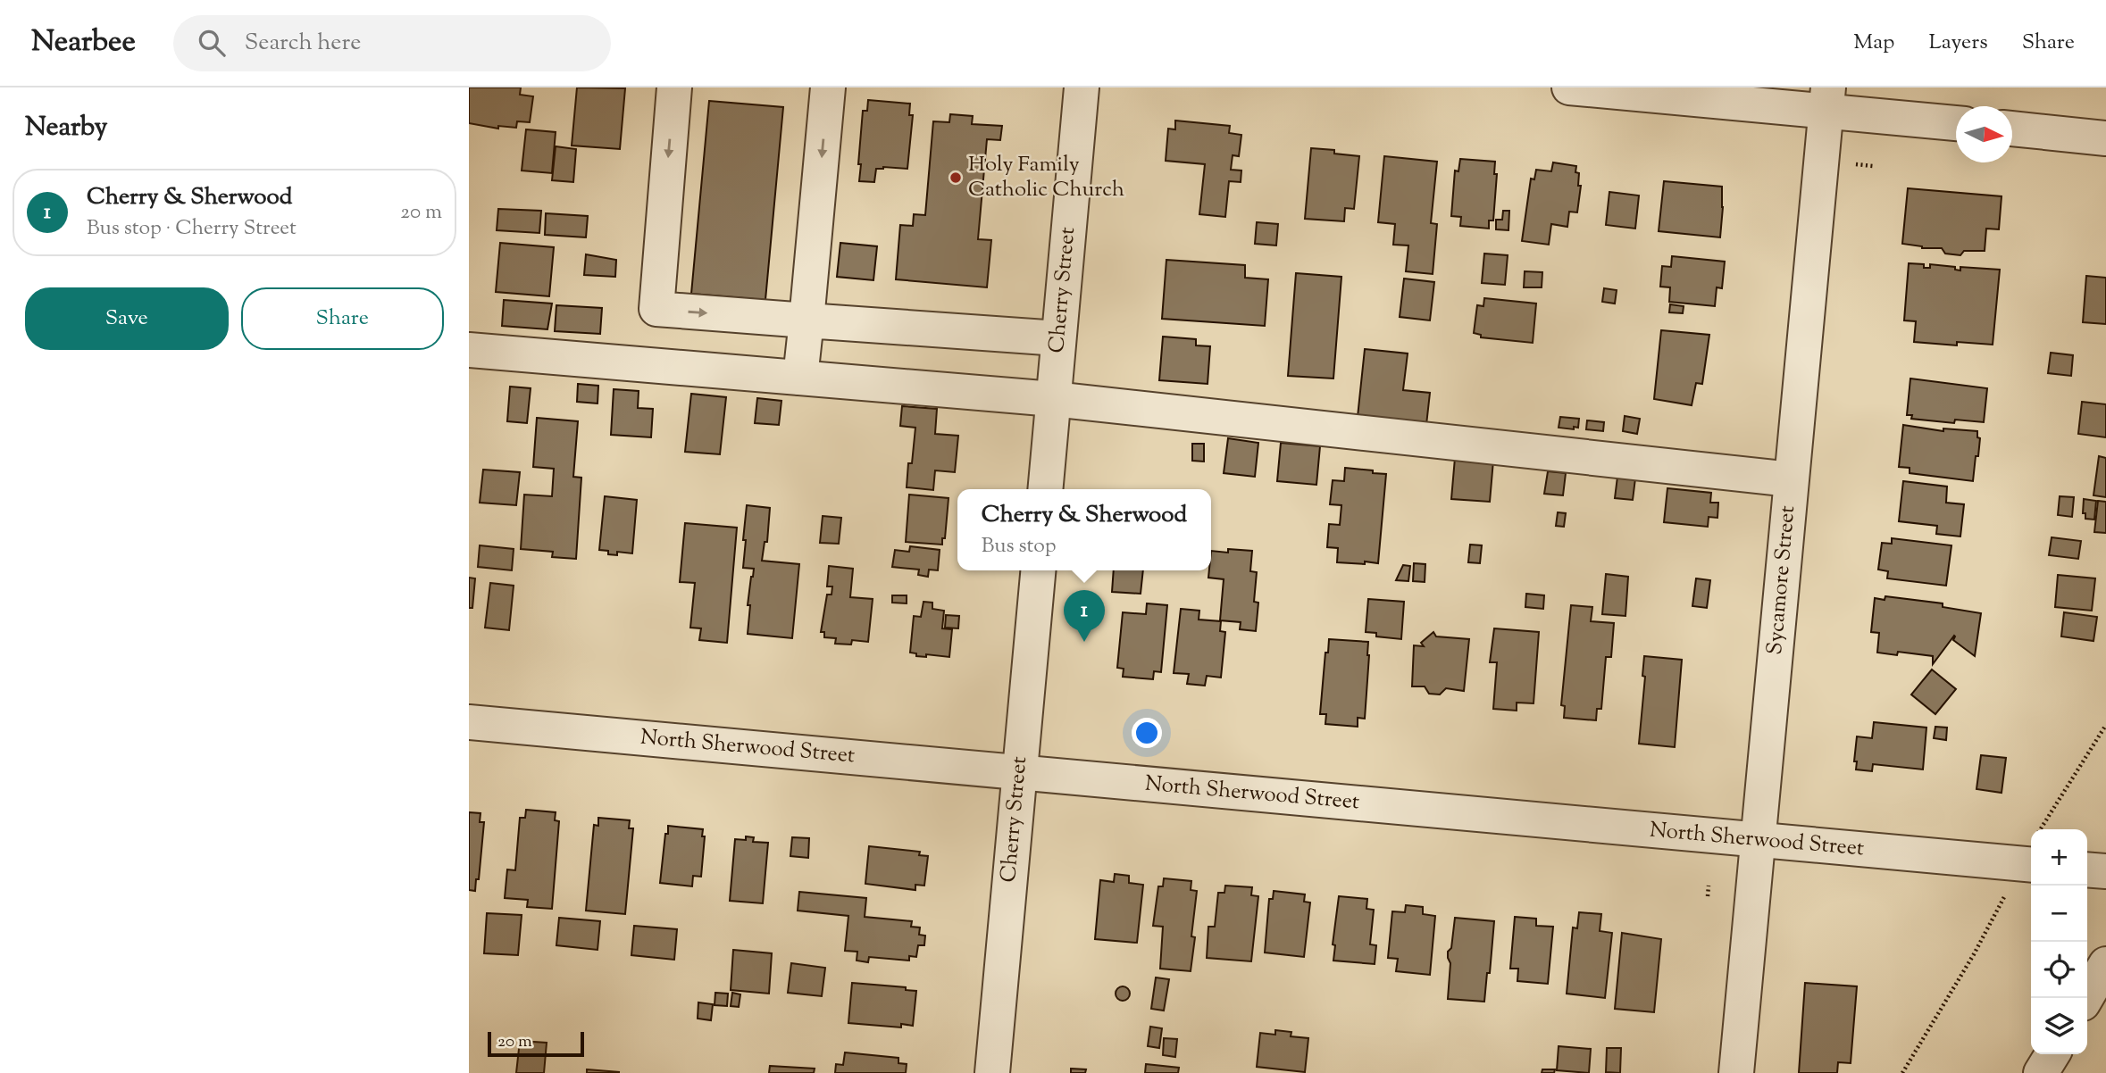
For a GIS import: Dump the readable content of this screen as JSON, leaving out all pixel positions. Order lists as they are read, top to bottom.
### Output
{
  "streets": {
    "street": ["Cherry Street", "Sycamore Street", "North Sherwood Street"]
  },
  "crossings": [
    ["Cherry Street", "North Sherwood Street"],
    ["Sycamore Street", "North Sherwood Street"]
  ],
  "places": ["Holy Family Catholic Church"],
  "scale_bar": "20 m",
  "north": "right",
  "page": {
    "header": "Nearbee",
    "search": "Search here",
    "nav": ["Map", "Layers", "Share"],
    "heading": "Nearby",
    "list": [
      {
        "mark": "1",
        "name": "Cherry & Sherwood",
        "note": "Bus stop · Cherry Street",
        "value": "20 m"
      }
    ],
    "buttons": ["Save", "Share"],
    "popup": ["Cherry & Sherwood", "Bus stop"],
    "pins": "1",
    "map_buttons": ["+", "−"],
    "scale": "20 m"
  }
}
